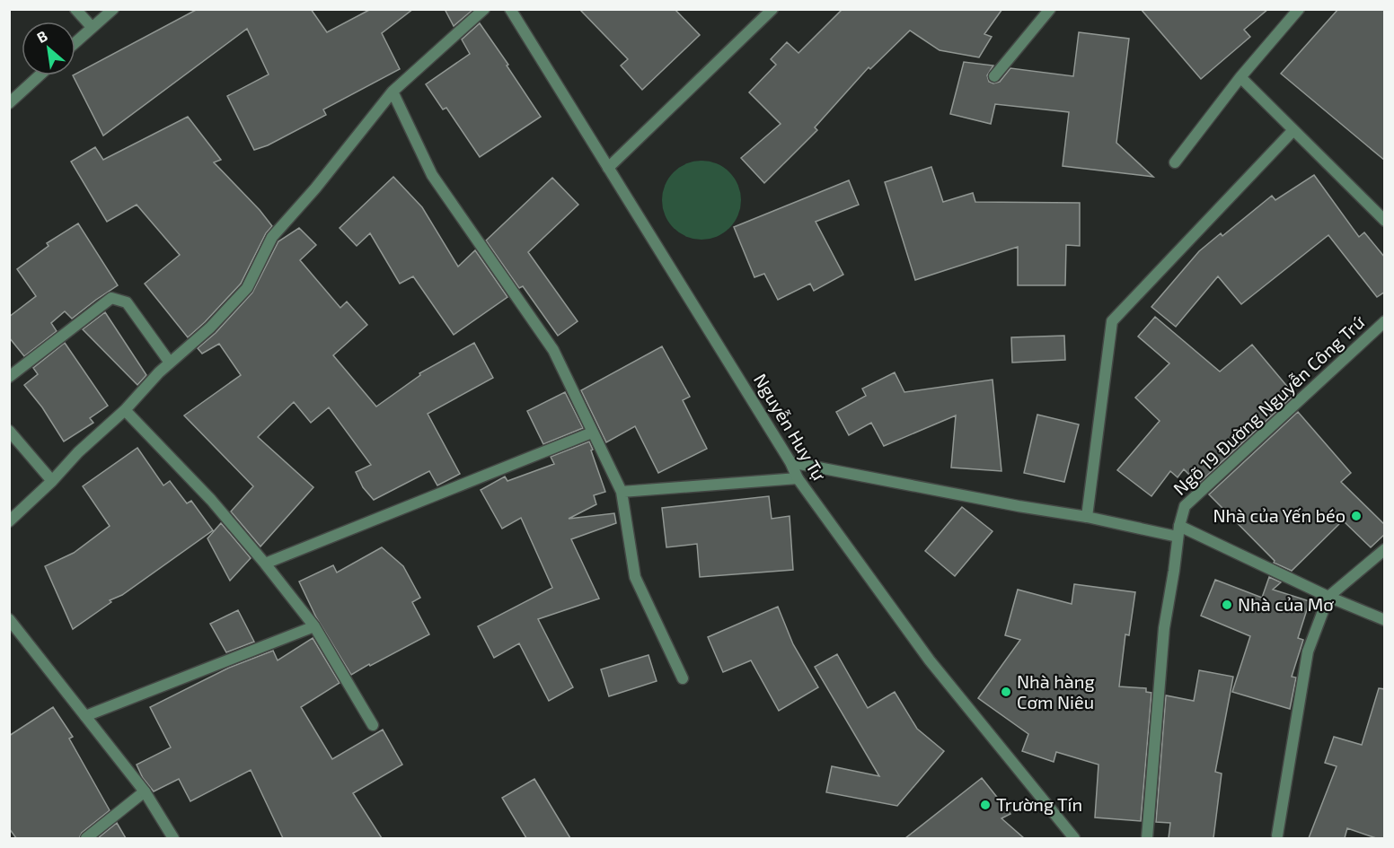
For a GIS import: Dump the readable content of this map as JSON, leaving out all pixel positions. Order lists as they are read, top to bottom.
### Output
{
  "streets": {
    "street": ["Ngõ 19 Đường Nguyễn Công Trứ", "Nguyễn Huy Tự"]
  },
  "places": [
    "Nhà của Yến béo",
    "Nhà của Mơ",
    "Nhà hàng Cơm Niêu",
    "Trường Tín"
  ],
  "north": "top left"
}
